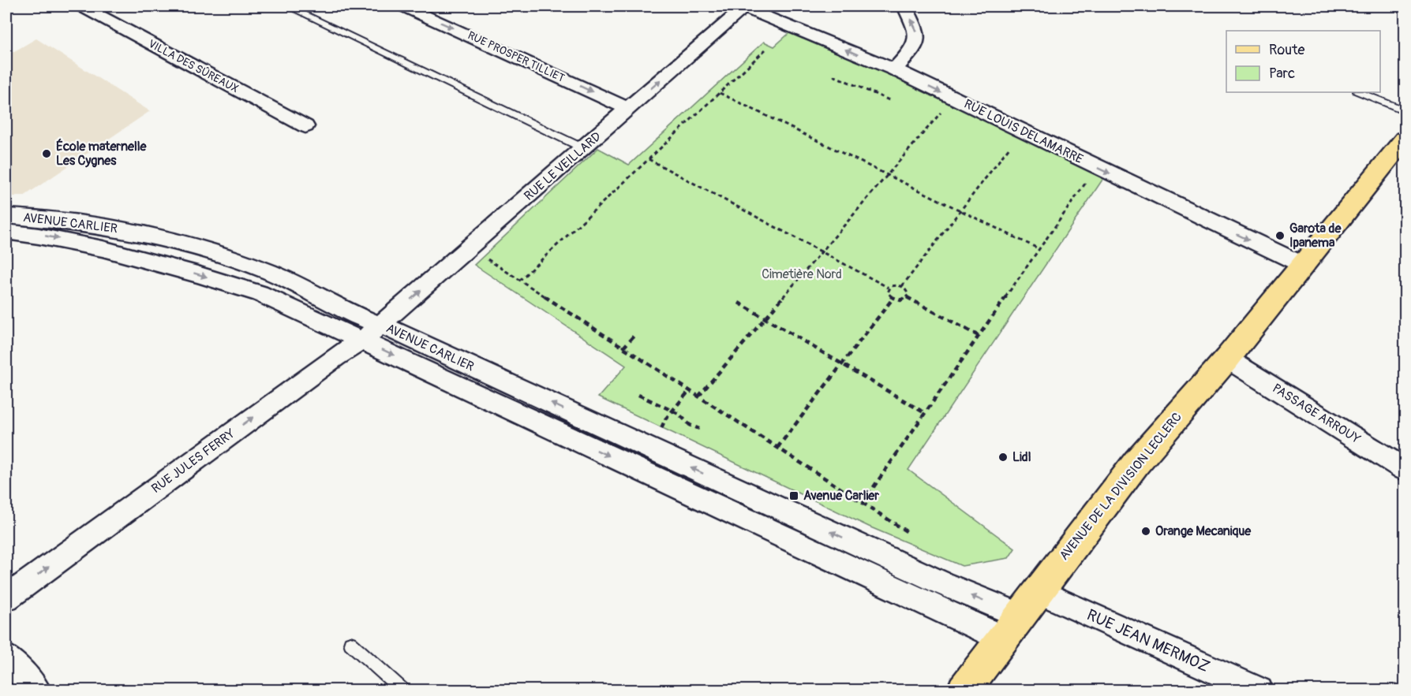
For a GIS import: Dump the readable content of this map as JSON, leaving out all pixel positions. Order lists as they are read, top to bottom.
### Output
{
  "streets": {
    "main road": ["AVENUE DE LA DIVISION LECLERC"],
    "street": [
      "RUE PROSPER TILLIET",
      "VILLA DES SÛREAUX",
      "RUE LOUIS DELAMARRE",
      "RUE LE VEILLARD",
      "AVENUE CARLIER",
      "PASSAGE ARROUY",
      "RUE JULES FERRY",
      "RUE JEAN MERMOZ"
    ]
  },
  "crossings": [
    ["RUE PROSPER TILLIET", "RUE LE VEILLARD"],
    ["RUE LOUIS DELAMARRE", "RUE LE VEILLARD"],
    ["RUE LOUIS DELAMARRE", "AVENUE DE LA DIVISION LECLERC"],
    ["RUE LE VEILLARD", "AVENUE CARLIER"],
    ["RUE LE VEILLARD", "RUE JULES FERRY"],
    ["AVENUE CARLIER", "RUE JULES FERRY"],
    ["AVENUE CARLIER", "AVENUE DE LA DIVISION LECLERC"],
    ["AVENUE CARLIER", "RUE JEAN MERMOZ"],
    ["PASSAGE ARROUY", "AVENUE DE LA DIVISION LECLERC"],
    ["AVENUE DE LA DIVISION LECLERC", "RUE JEAN MERMOZ"]
  ],
  "one_way": ["RUE PROSPER TILLIET", "RUE LE VEILLARD", "RUE JULES FERRY"],
  "parks": ["Cimetière Nord"],
  "places": {
    "other": [
      "École maternelle Les Cygnes",
      "Garota de Ipanema",
      "Lidl",
      "Orange Mecanique"
    ],
    "transit": ["Avenue Carlier"]
  },
  "legend": ["Route", "Parc"]
}
